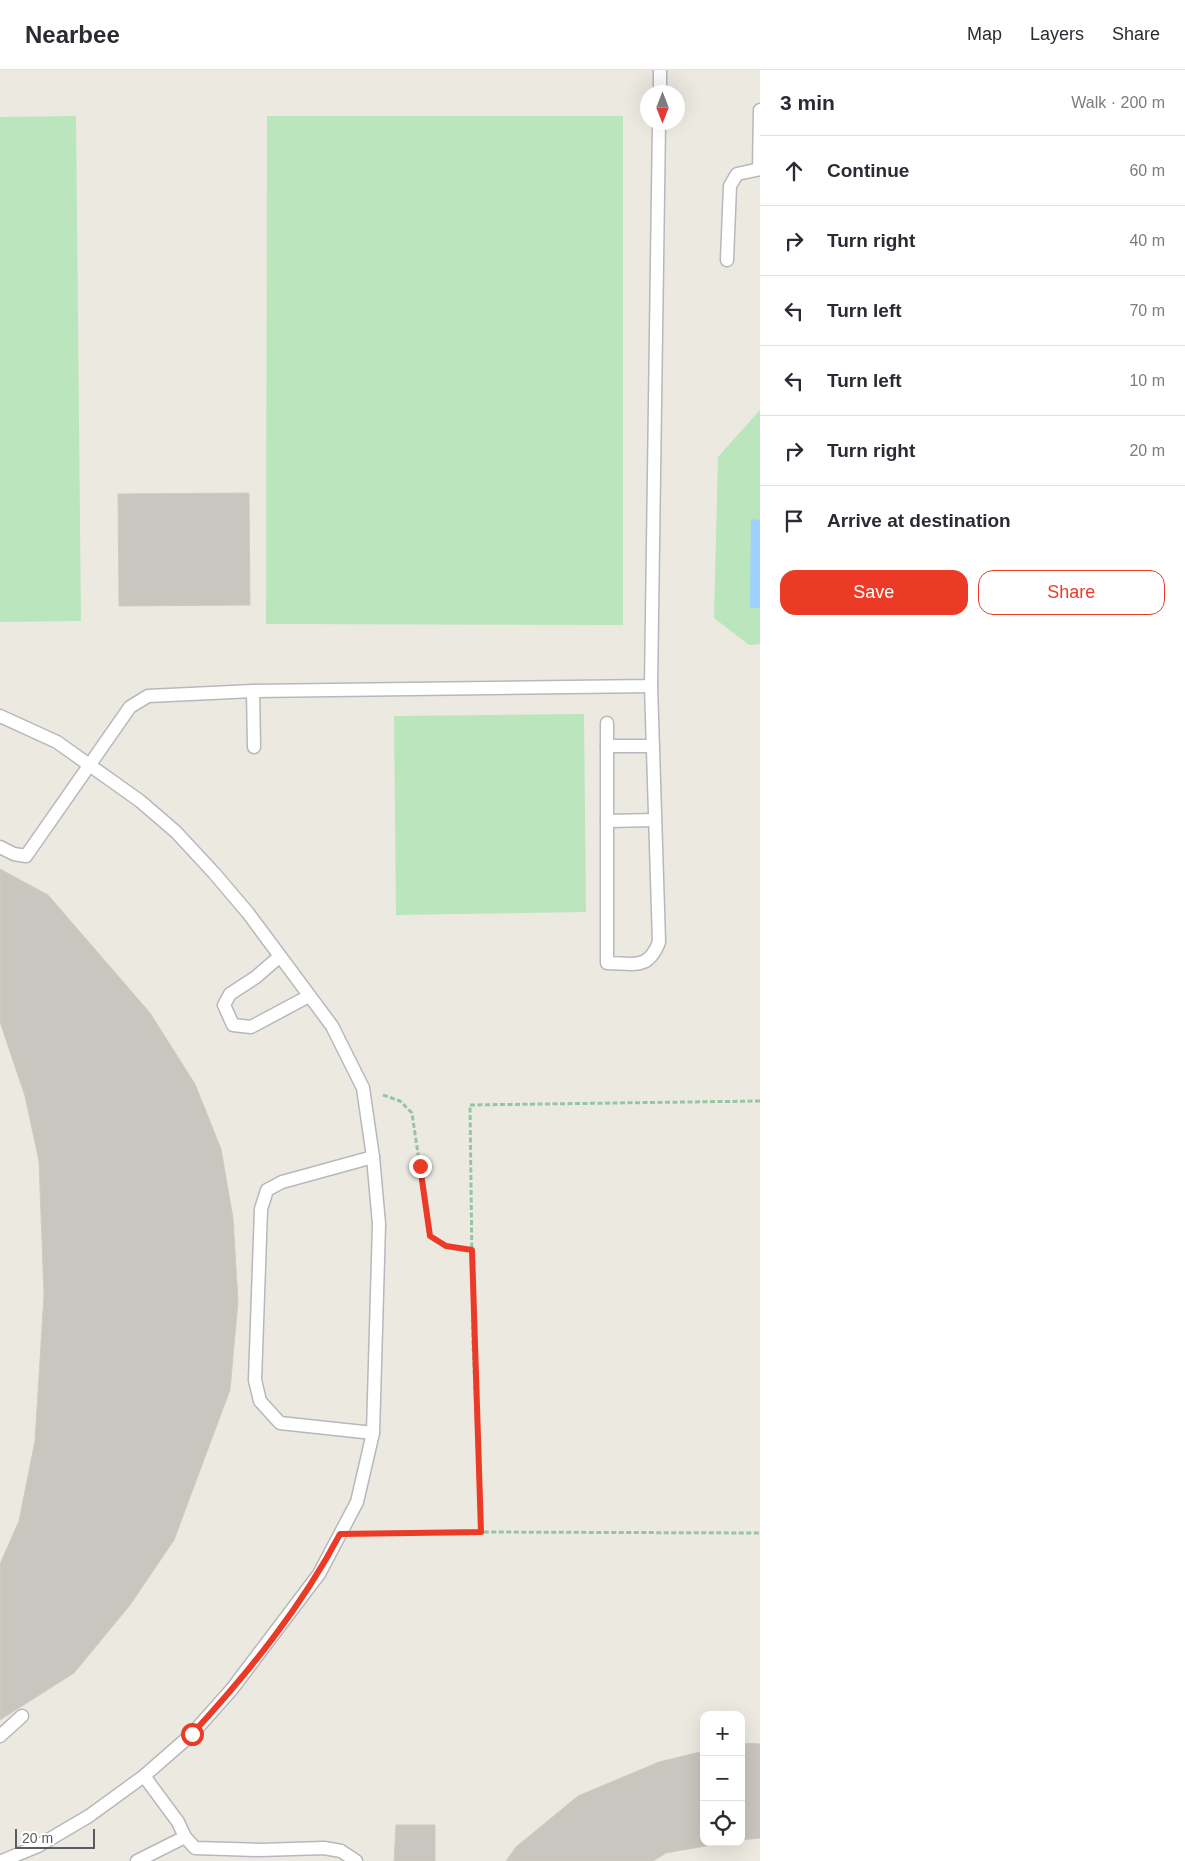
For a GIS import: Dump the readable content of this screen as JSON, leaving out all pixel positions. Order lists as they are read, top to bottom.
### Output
{
  "scale_bar": "20 m",
  "north": "bottom",
  "page": {
    "header": "Nearbee",
    "nav": ["Map", "Layers", "Share"],
    "heading": ["3 min", "Walk · 200 m"],
    "list": [
      ["Continue", "60 m"],
      ["Turn right", "40 m"],
      ["Turn left", "70 m"],
      ["Turn left", "10 m"],
      ["Turn right", "20 m"],
      "Arrive at destination"
    ],
    "buttons": ["Save", "Share"],
    "map_buttons": ["+", "−"],
    "scale": "20 m"
  }
}
